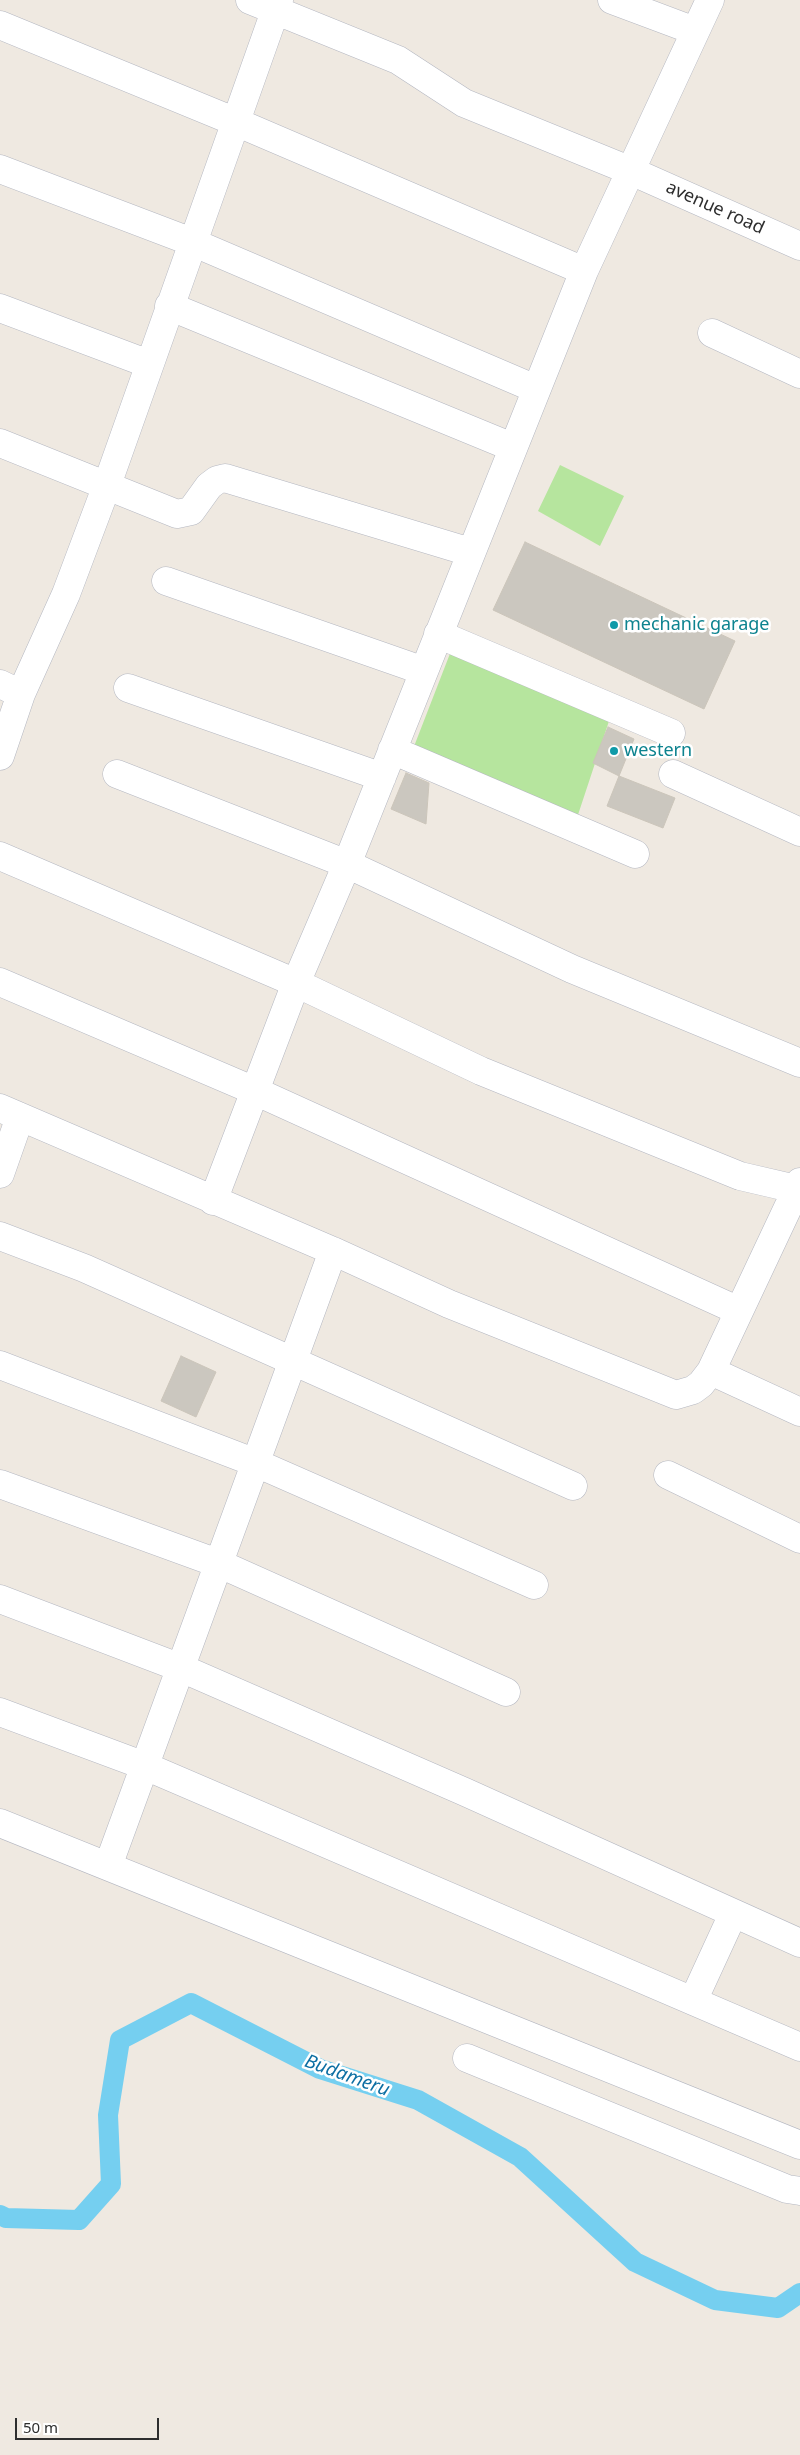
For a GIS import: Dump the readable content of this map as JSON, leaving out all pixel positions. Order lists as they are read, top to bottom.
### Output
{
  "streets": {
    "street": ["avenue road"]
  },
  "water": ["Budameru"],
  "places": ["mechanic garage", "western"],
  "scale_bar": "50 m"
}
